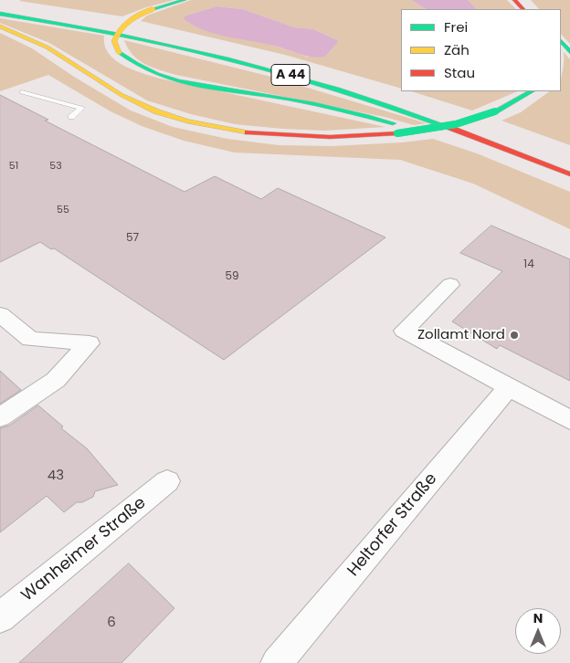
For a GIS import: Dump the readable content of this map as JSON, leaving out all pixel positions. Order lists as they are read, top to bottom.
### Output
{
  "streets": {
    "highway": ["A 44"],
    "street": ["Heltorfer Straße", "Wanheimer Straße"]
  },
  "places": ["Zollamt Nord"],
  "house_numbers": [
    "51",
    "53",
    "55",
    "57",
    "14",
    "59",
    "43",
    "6"
  ],
  "legend": ["Frei", "Zäh", "Stau"],
  "north": "top"
}
